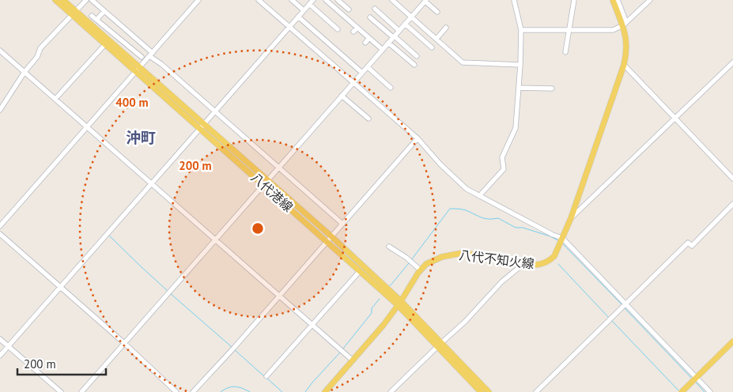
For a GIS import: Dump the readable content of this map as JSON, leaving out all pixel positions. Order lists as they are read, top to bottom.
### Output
{
  "streets": {
    "main road": ["八代港線", "八代不知火線"]
  },
  "crossings": [
    ["八代港線", "八代不知火線"]
  ],
  "districts": ["沖町"],
  "scale_bar": "200 m",
  "rings": ["400 m", "200 m"]
}
